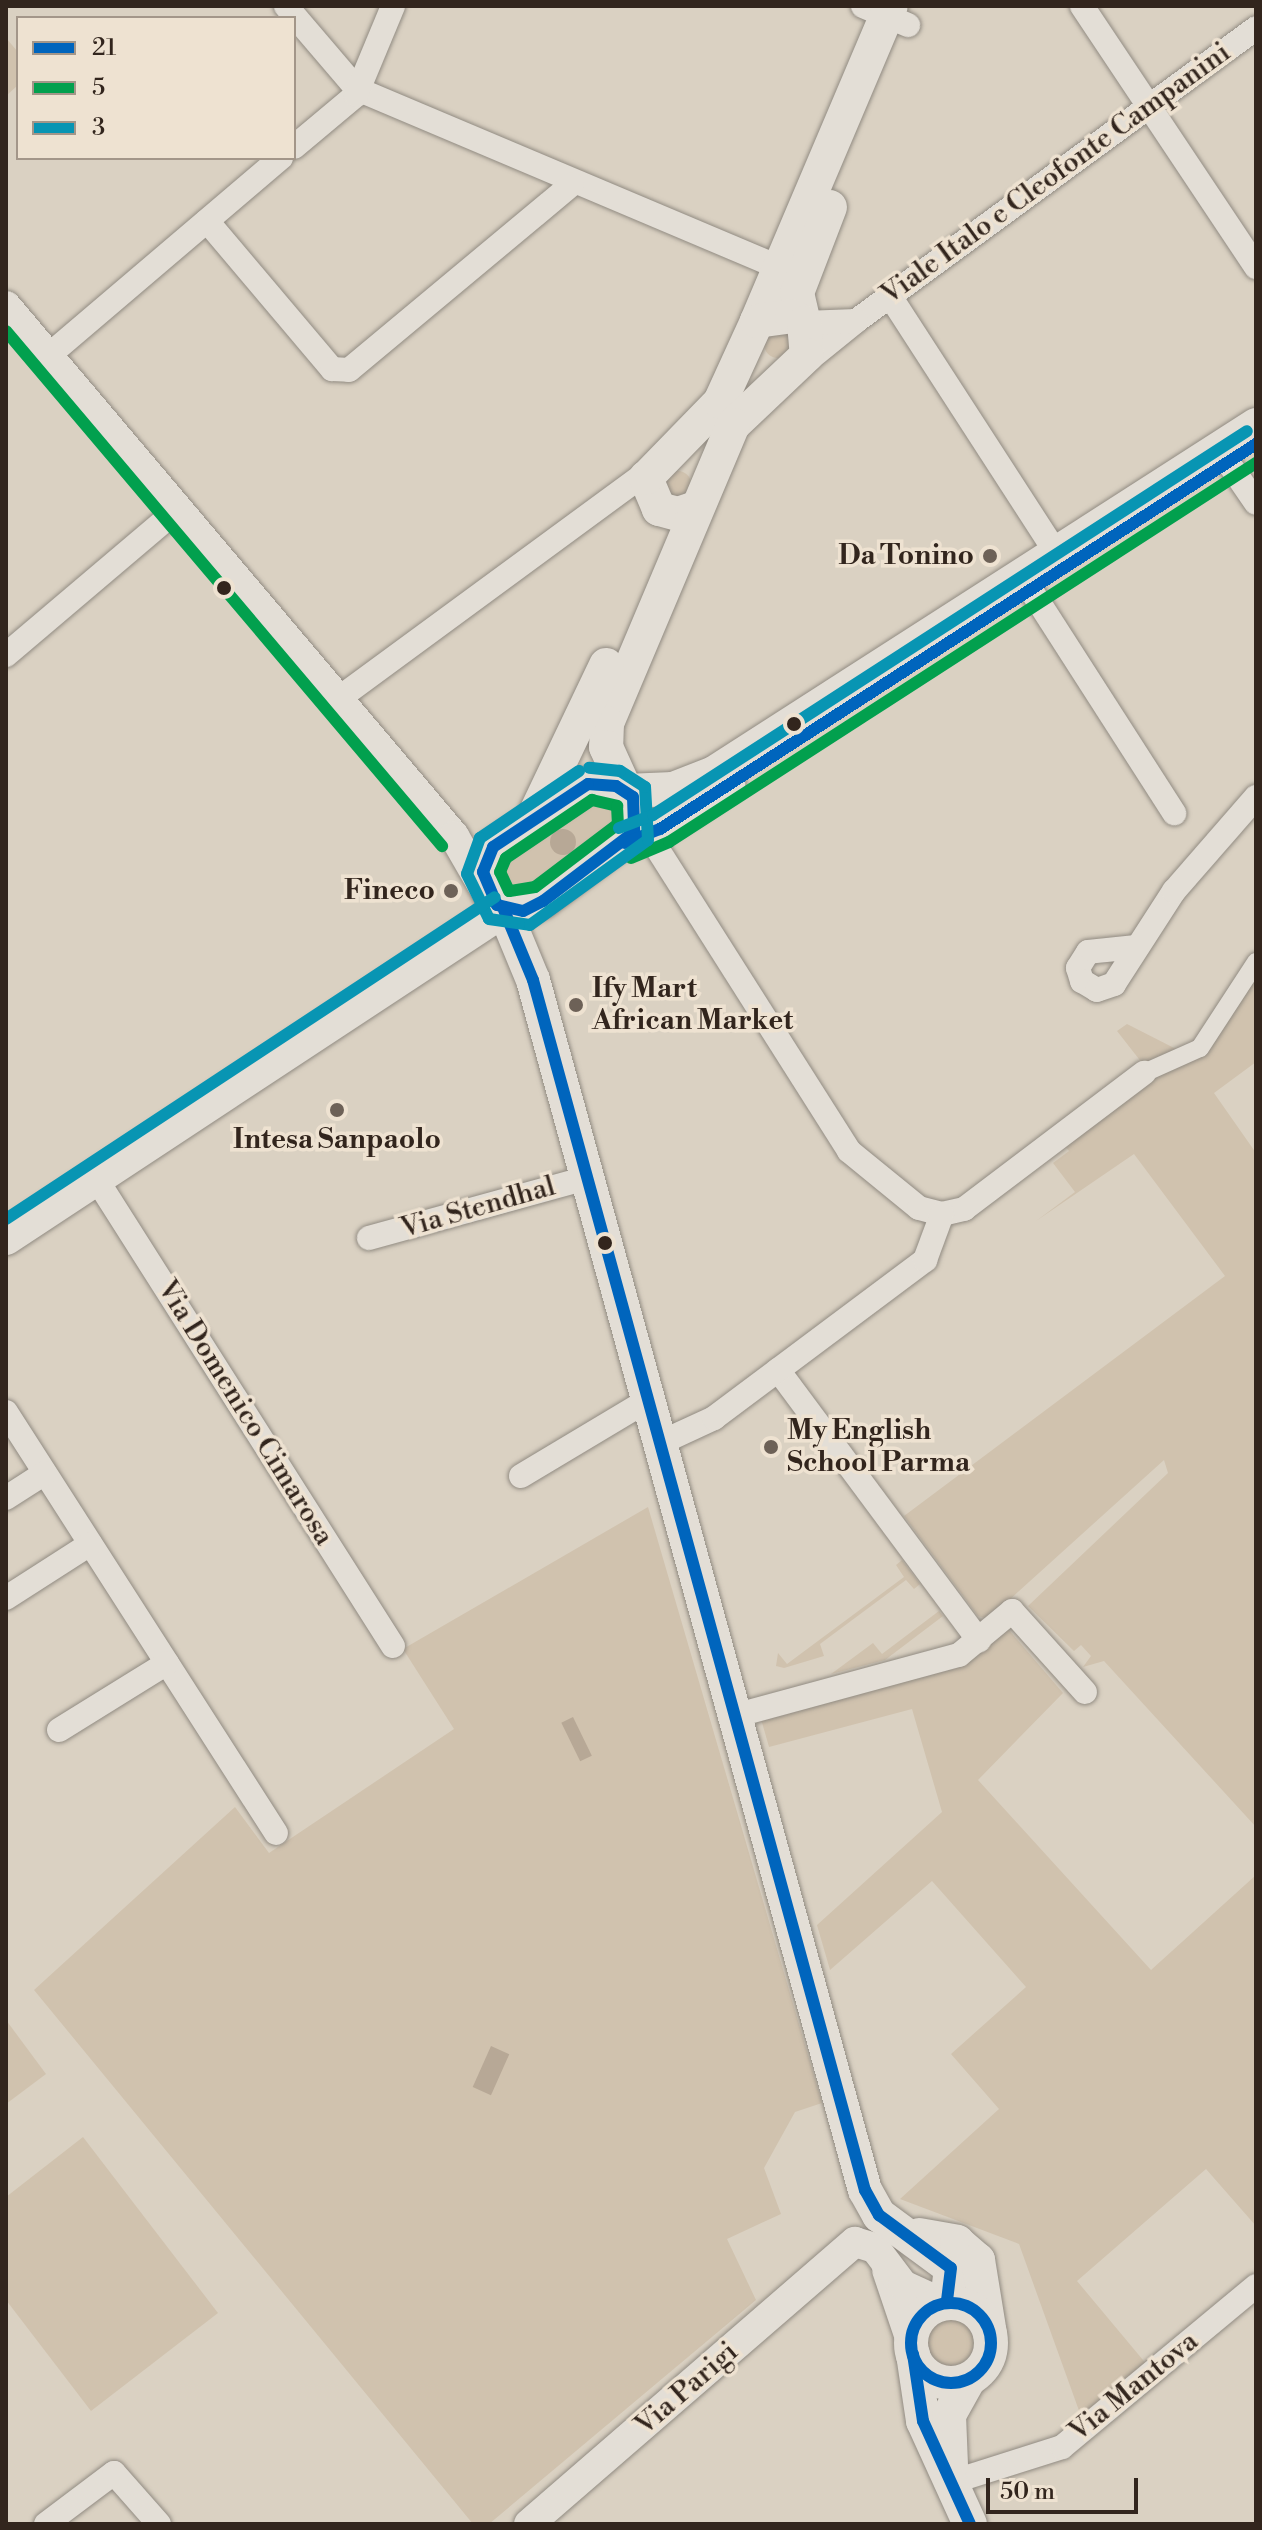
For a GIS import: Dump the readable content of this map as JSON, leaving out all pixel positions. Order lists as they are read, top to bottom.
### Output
{
  "streets": {
    "street": [
      "Viale Italo e Cleofonte Campanini",
      "Via Stendhal",
      "Via Domenico Cimarosa",
      "Via Mantova",
      "Via Parigi"
    ]
  },
  "places": [
    "Da Tonino",
    "Fineco",
    "Ify Mart African Market",
    "Intesa Sanpaolo",
    "My English School Parma"
  ],
  "lines": ["transit line 5", "transit line 3", "transit line 21"],
  "legend": ["21", "5", "3"],
  "scale_bar": "50 m"
}
